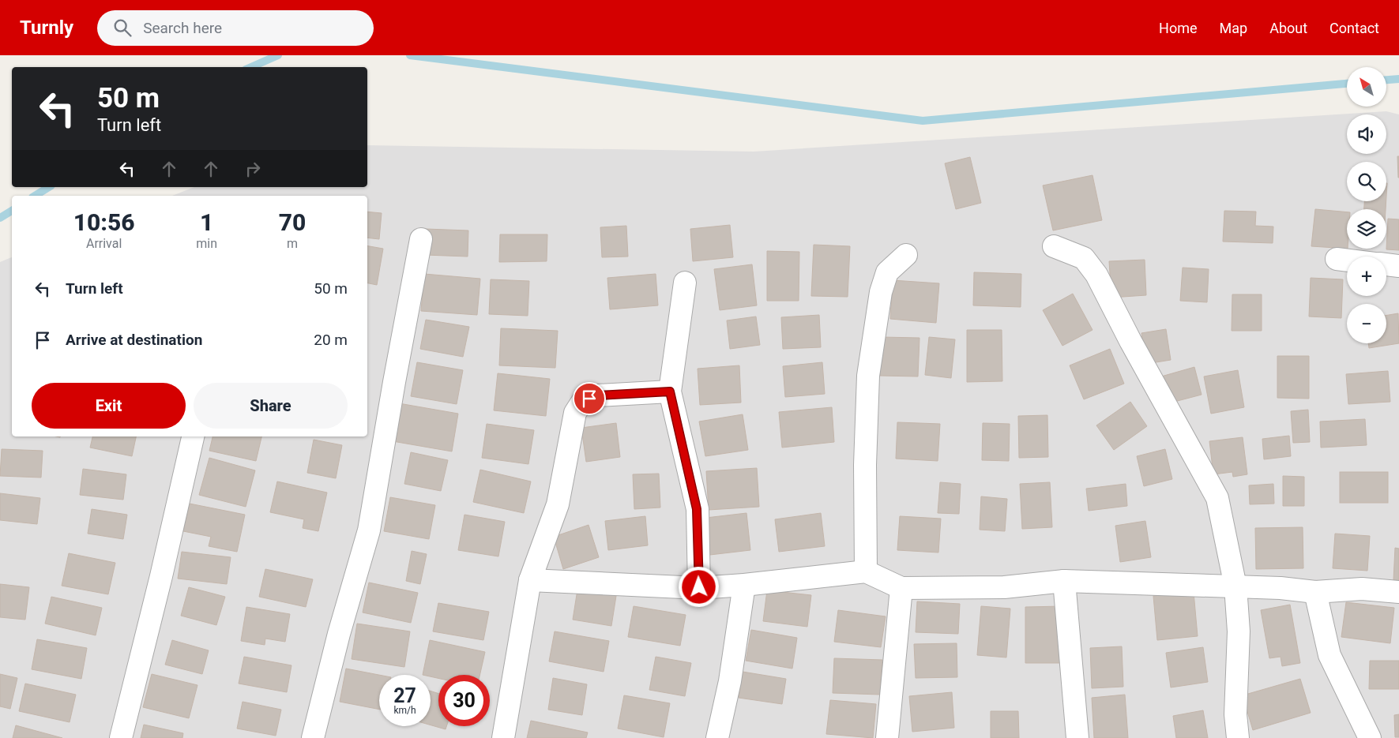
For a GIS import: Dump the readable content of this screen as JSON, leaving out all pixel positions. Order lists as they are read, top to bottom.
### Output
{
  "north": "top left",
  "page": {
    "header": "Turnly",
    "search": "Search here",
    "nav": [
      "Home",
      "Map",
      "About",
      "Contact"
    ],
    "map_buttons": ["+", "−"],
    "turn": ["50 m", "Turn left"],
    "eta": [
      "10:56",
      "Arrival",
      "1",
      "min",
      "70",
      "m"
    ],
    "list": [
      {
        "name": "Turn left",
        "value": "50 m"
      },
      {
        "name": "Arrive at destination",
        "value": "20 m"
      }
    ],
    "buttons": ["Exit", "Share"],
    "speed": "27 km/h",
    "limit": "30"
  }
}
